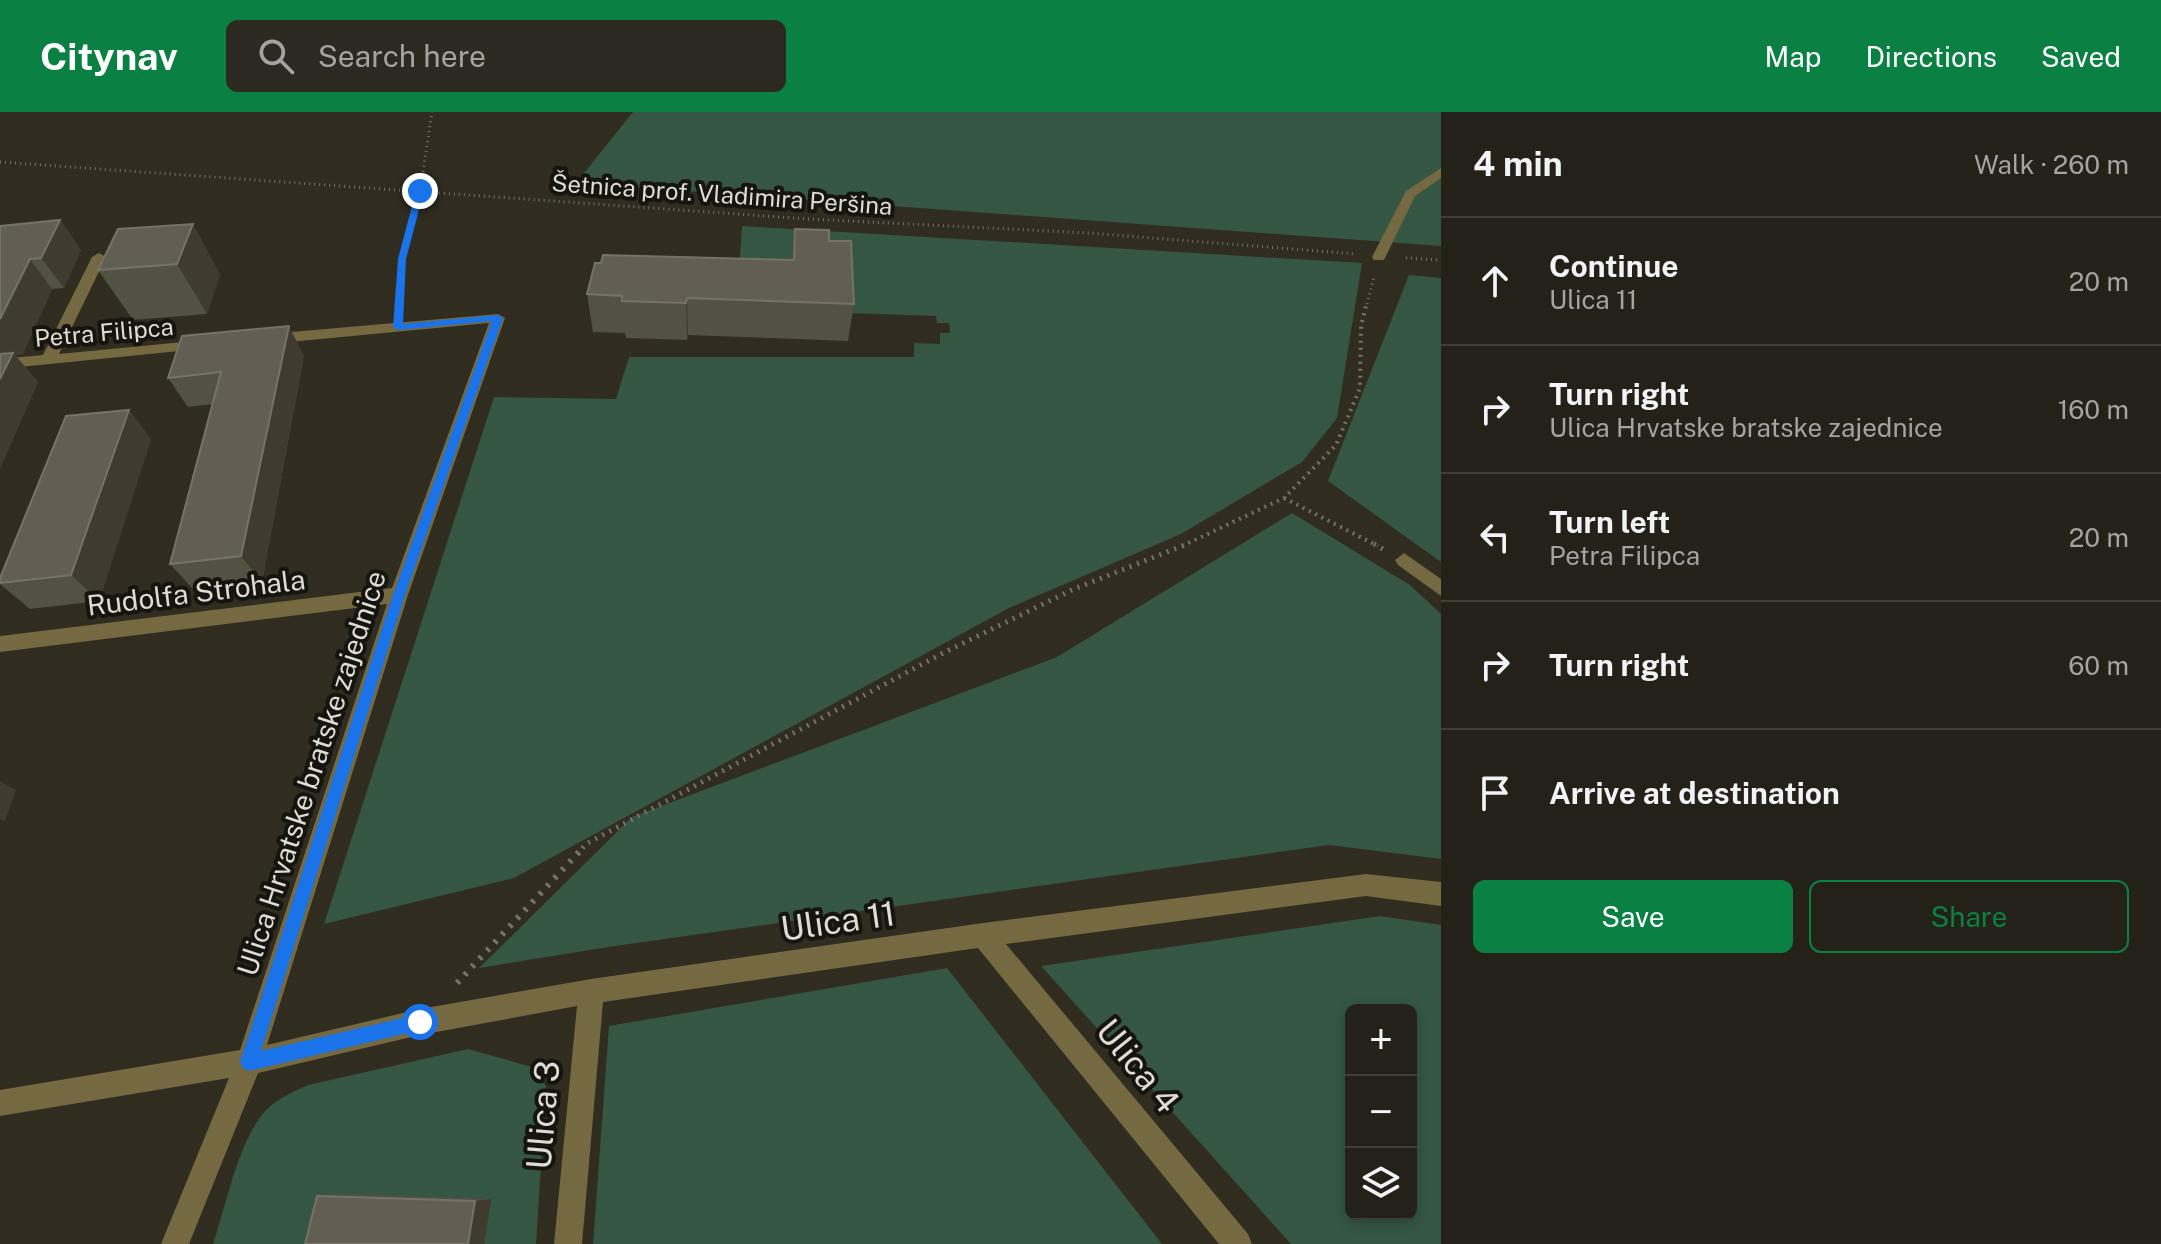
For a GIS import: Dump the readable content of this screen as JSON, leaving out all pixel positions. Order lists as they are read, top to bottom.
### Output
{
  "streets": {
    "street": [
      "Petra Filipca",
      "Rudolfa Strohala",
      "Ulica Hrvatske bratske zajednice",
      "Ulica 11",
      "Ulica 4",
      "Ulica 3"
    ],
    "path": ["Šetnica prof. Vladimira Peršina"]
  },
  "crossings": [
    ["Rudolfa Strohala", "Ulica Hrvatske bratske zajednice"],
    ["Ulica Hrvatske bratske zajednice", "Ulica 11"],
    ["Ulica 11", "Ulica 4"],
    ["Ulica 11", "Ulica 3"]
  ],
  "page": {
    "header": "Citynav",
    "search": "Search here",
    "nav": ["Map", "Directions", "Saved"],
    "heading": ["4 min", "Walk · 260 m"],
    "list": [
      ["Continue", "Ulica 11", "20 m"],
      ["Turn right", "Ulica Hrvatske bratske zajednice", "160 m"],
      ["Turn left", "Petra Filipca", "20 m"],
      ["Turn right", "60 m"],
      "Arrive at destination"
    ],
    "buttons": ["Save", "Share"],
    "map_buttons": ["+", "−"]
  }
}
